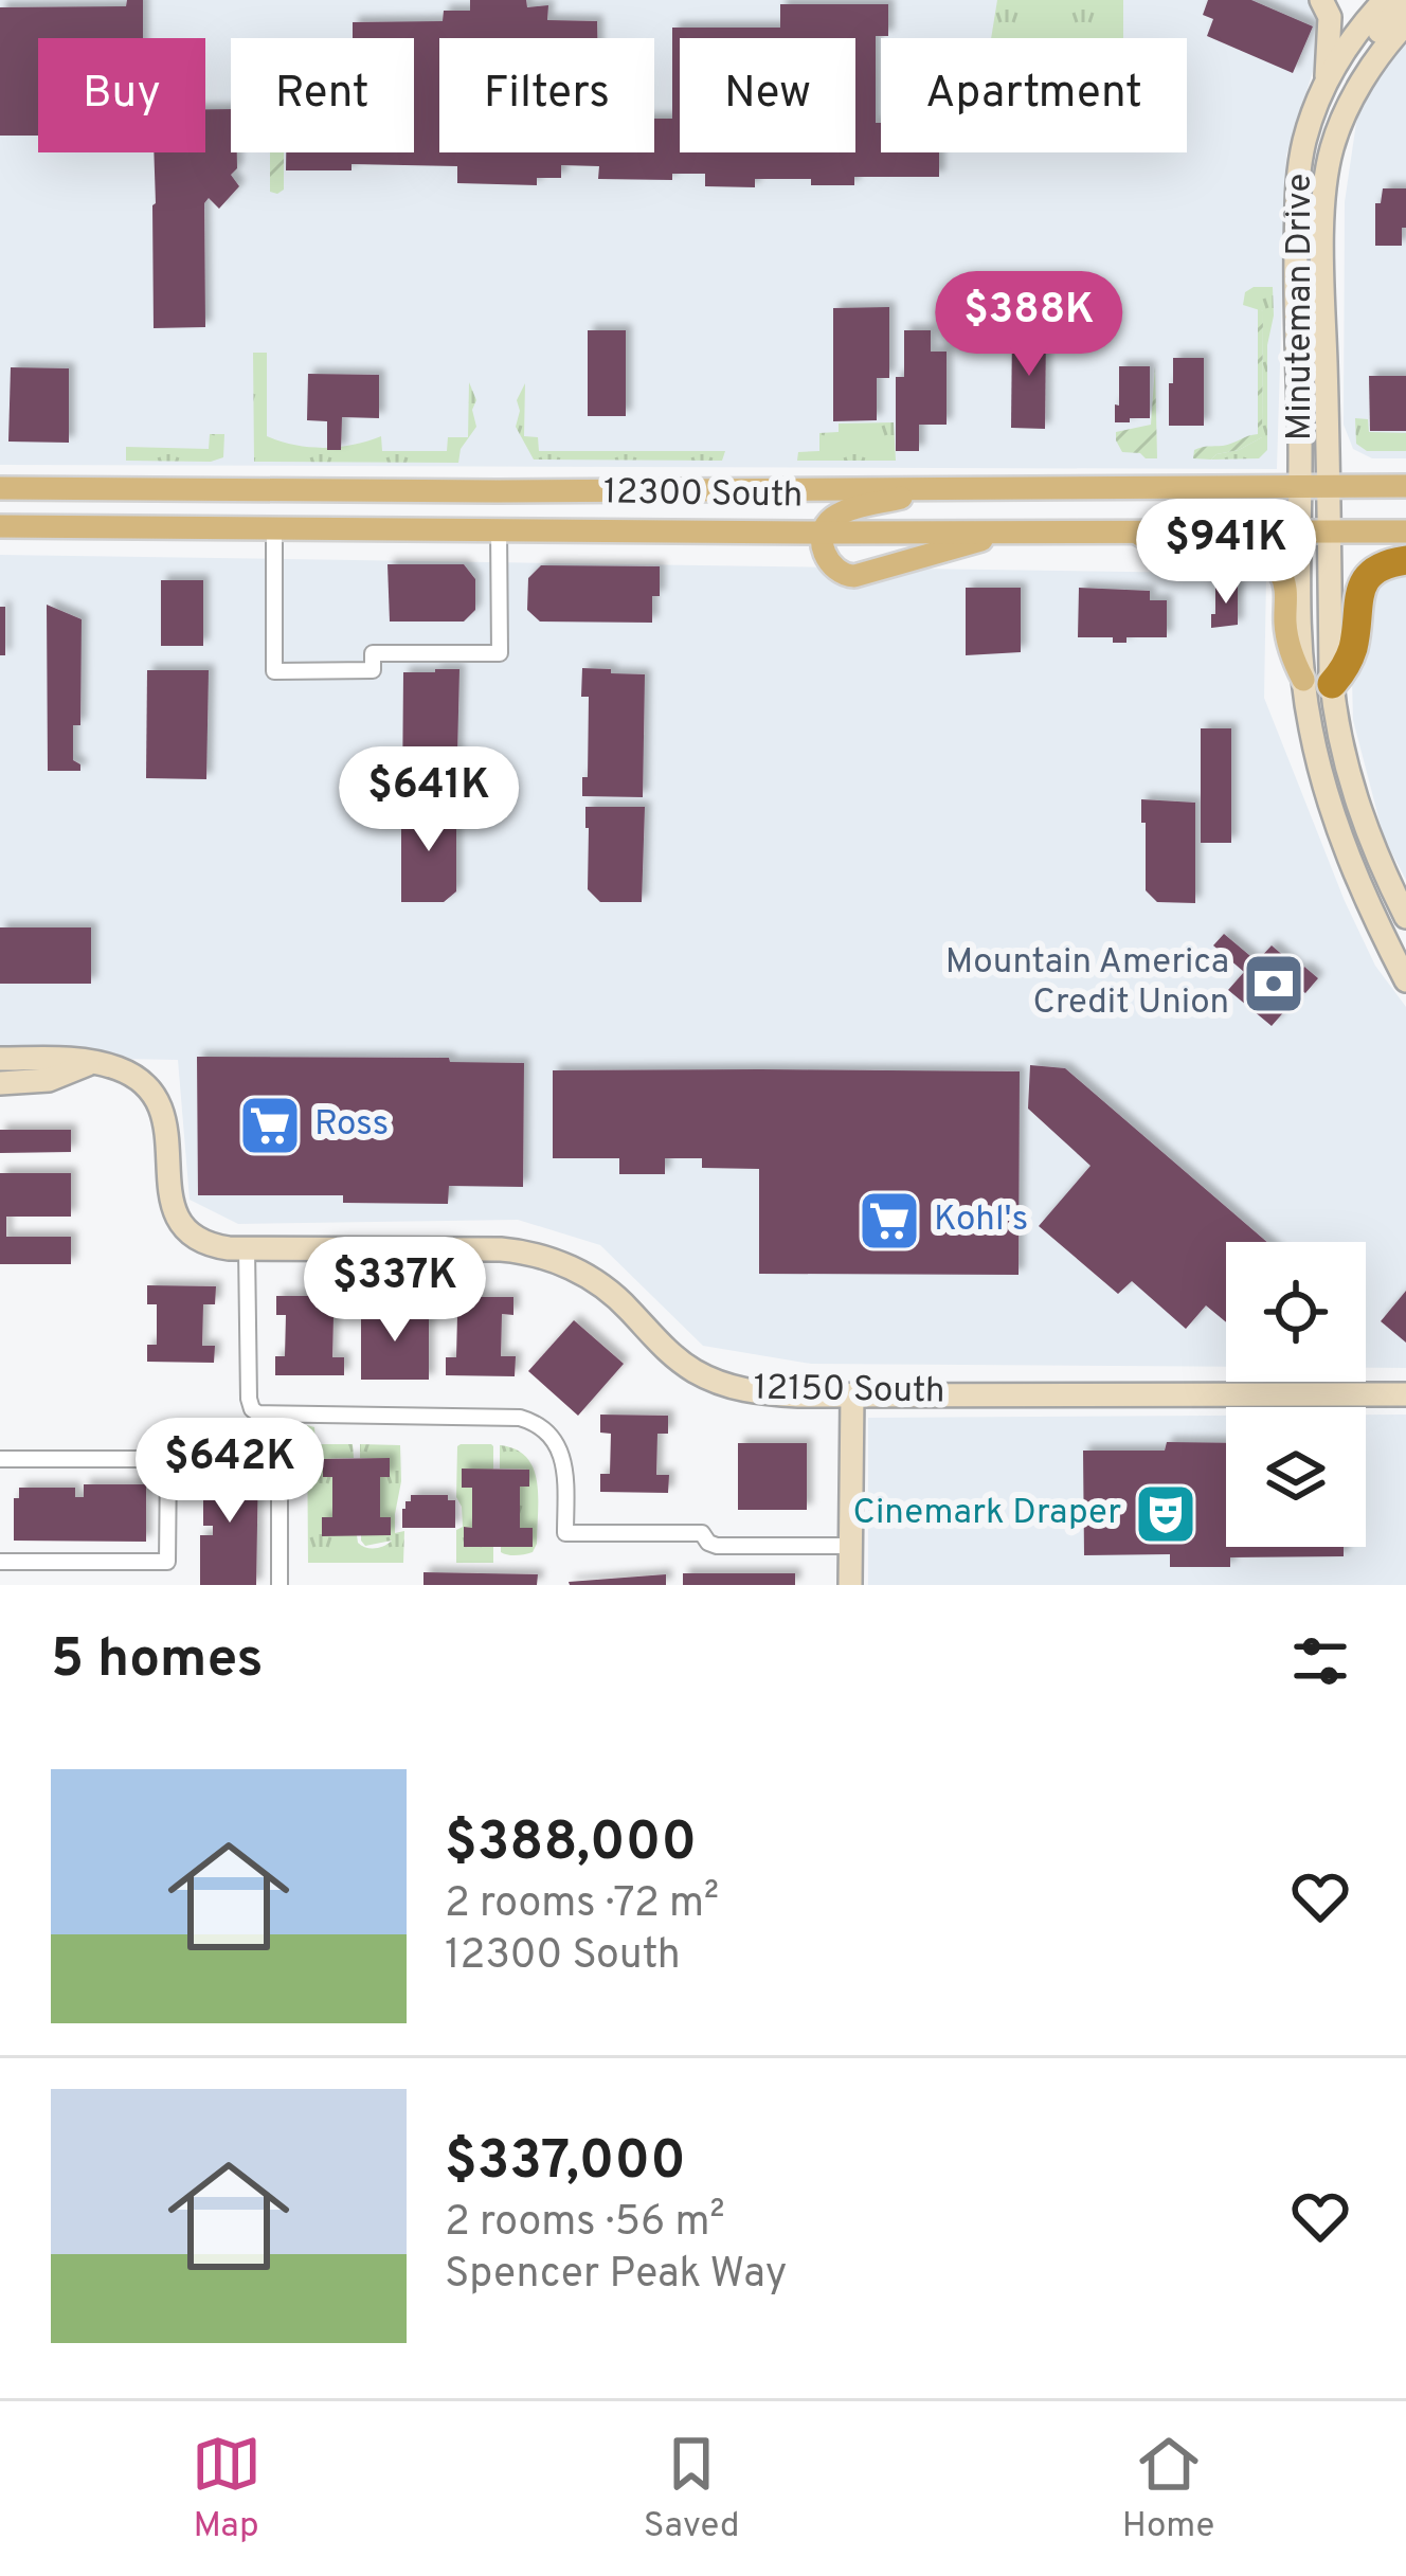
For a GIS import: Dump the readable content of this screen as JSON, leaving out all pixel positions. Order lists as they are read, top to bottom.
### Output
{
  "streets": {
    "main road": ["12300 South"],
    "street": ["Minuteman Drive", "12150 South"]
  },
  "crossings": [
    ["Minuteman Drive", "12300 South"]
  ],
  "places": {
    "bank": ["Mountain America Credit Union"],
    "supermarket": ["Ross", "Kohl's"],
    "theatre": ["Cinemark Draper"]
  },
  "page": {
    "chip": [
      "Buy",
      "Rent",
      "Filters",
      "New",
      "Apartment"
    ],
    "price": [
      "$388K",
      "$941K",
      "$641K",
      "$337K",
      "$642K"
    ],
    "heading": "5 homes",
    "list": [
      {
        "name": "$388,000",
        "note": "2 rooms · 72 m² · 12300 South"
      },
      {
        "name": "$337,000",
        "note": "2 rooms · 56 m² · Spencer Peak Way"
      }
    ],
    "tabs": ["Map", "Saved", "Home"]
  }
}
